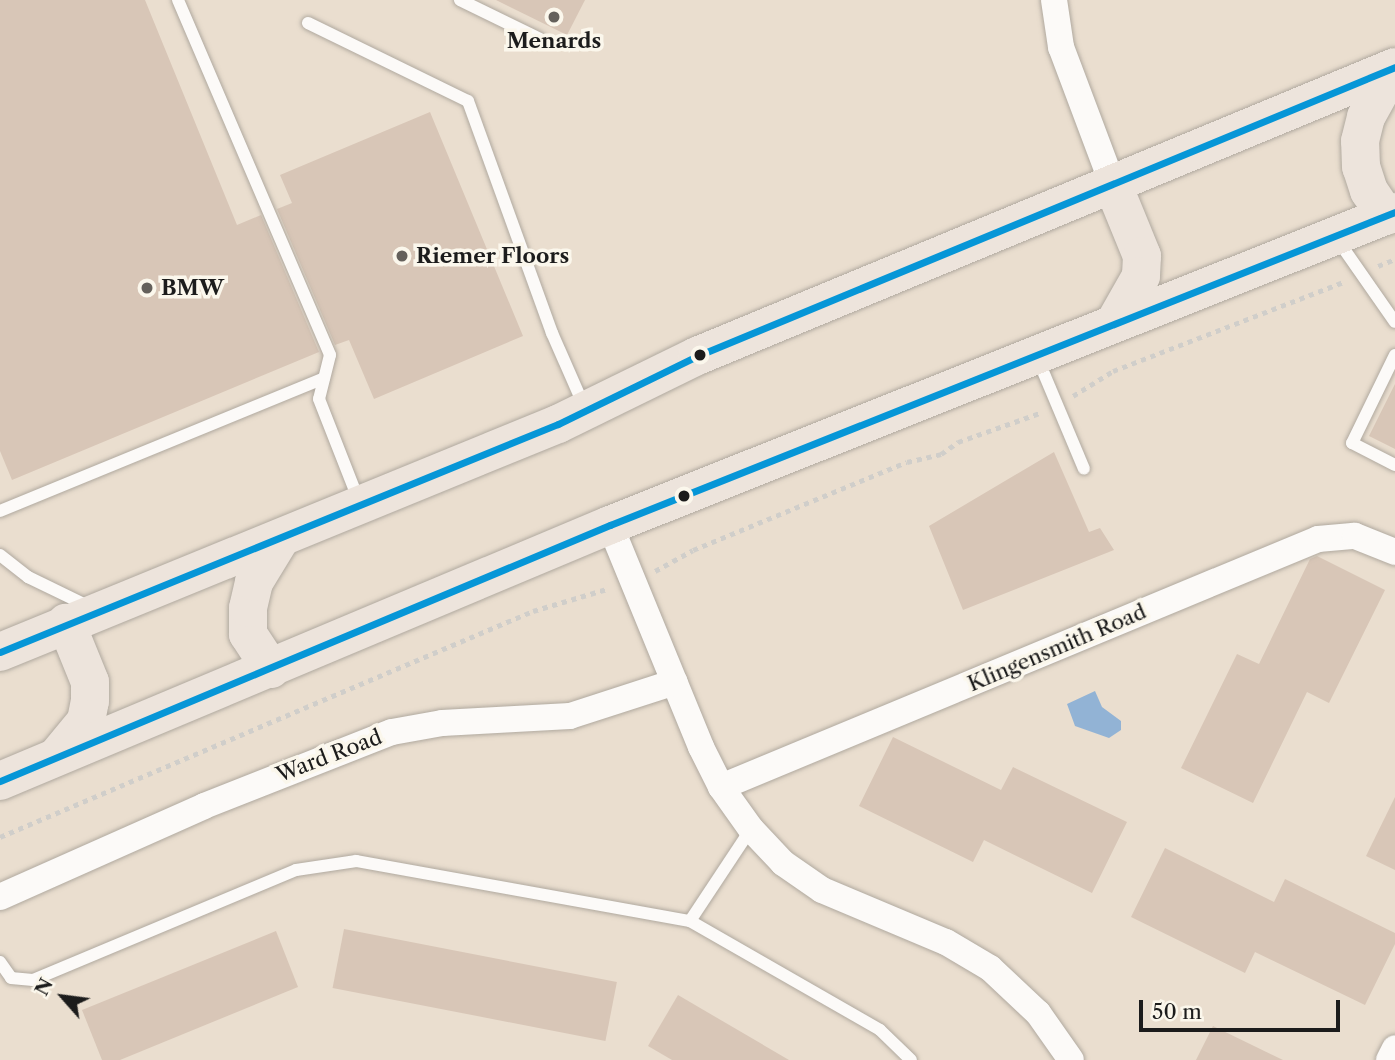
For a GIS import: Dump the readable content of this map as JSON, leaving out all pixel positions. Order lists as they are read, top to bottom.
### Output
{
  "streets": {
    "street": ["Klingensmith Road", "Ward Road"]
  },
  "places": ["Menards", "Riemer Floors", "BMW"],
  "scale_bar": "50 m",
  "north": "top left"
}
